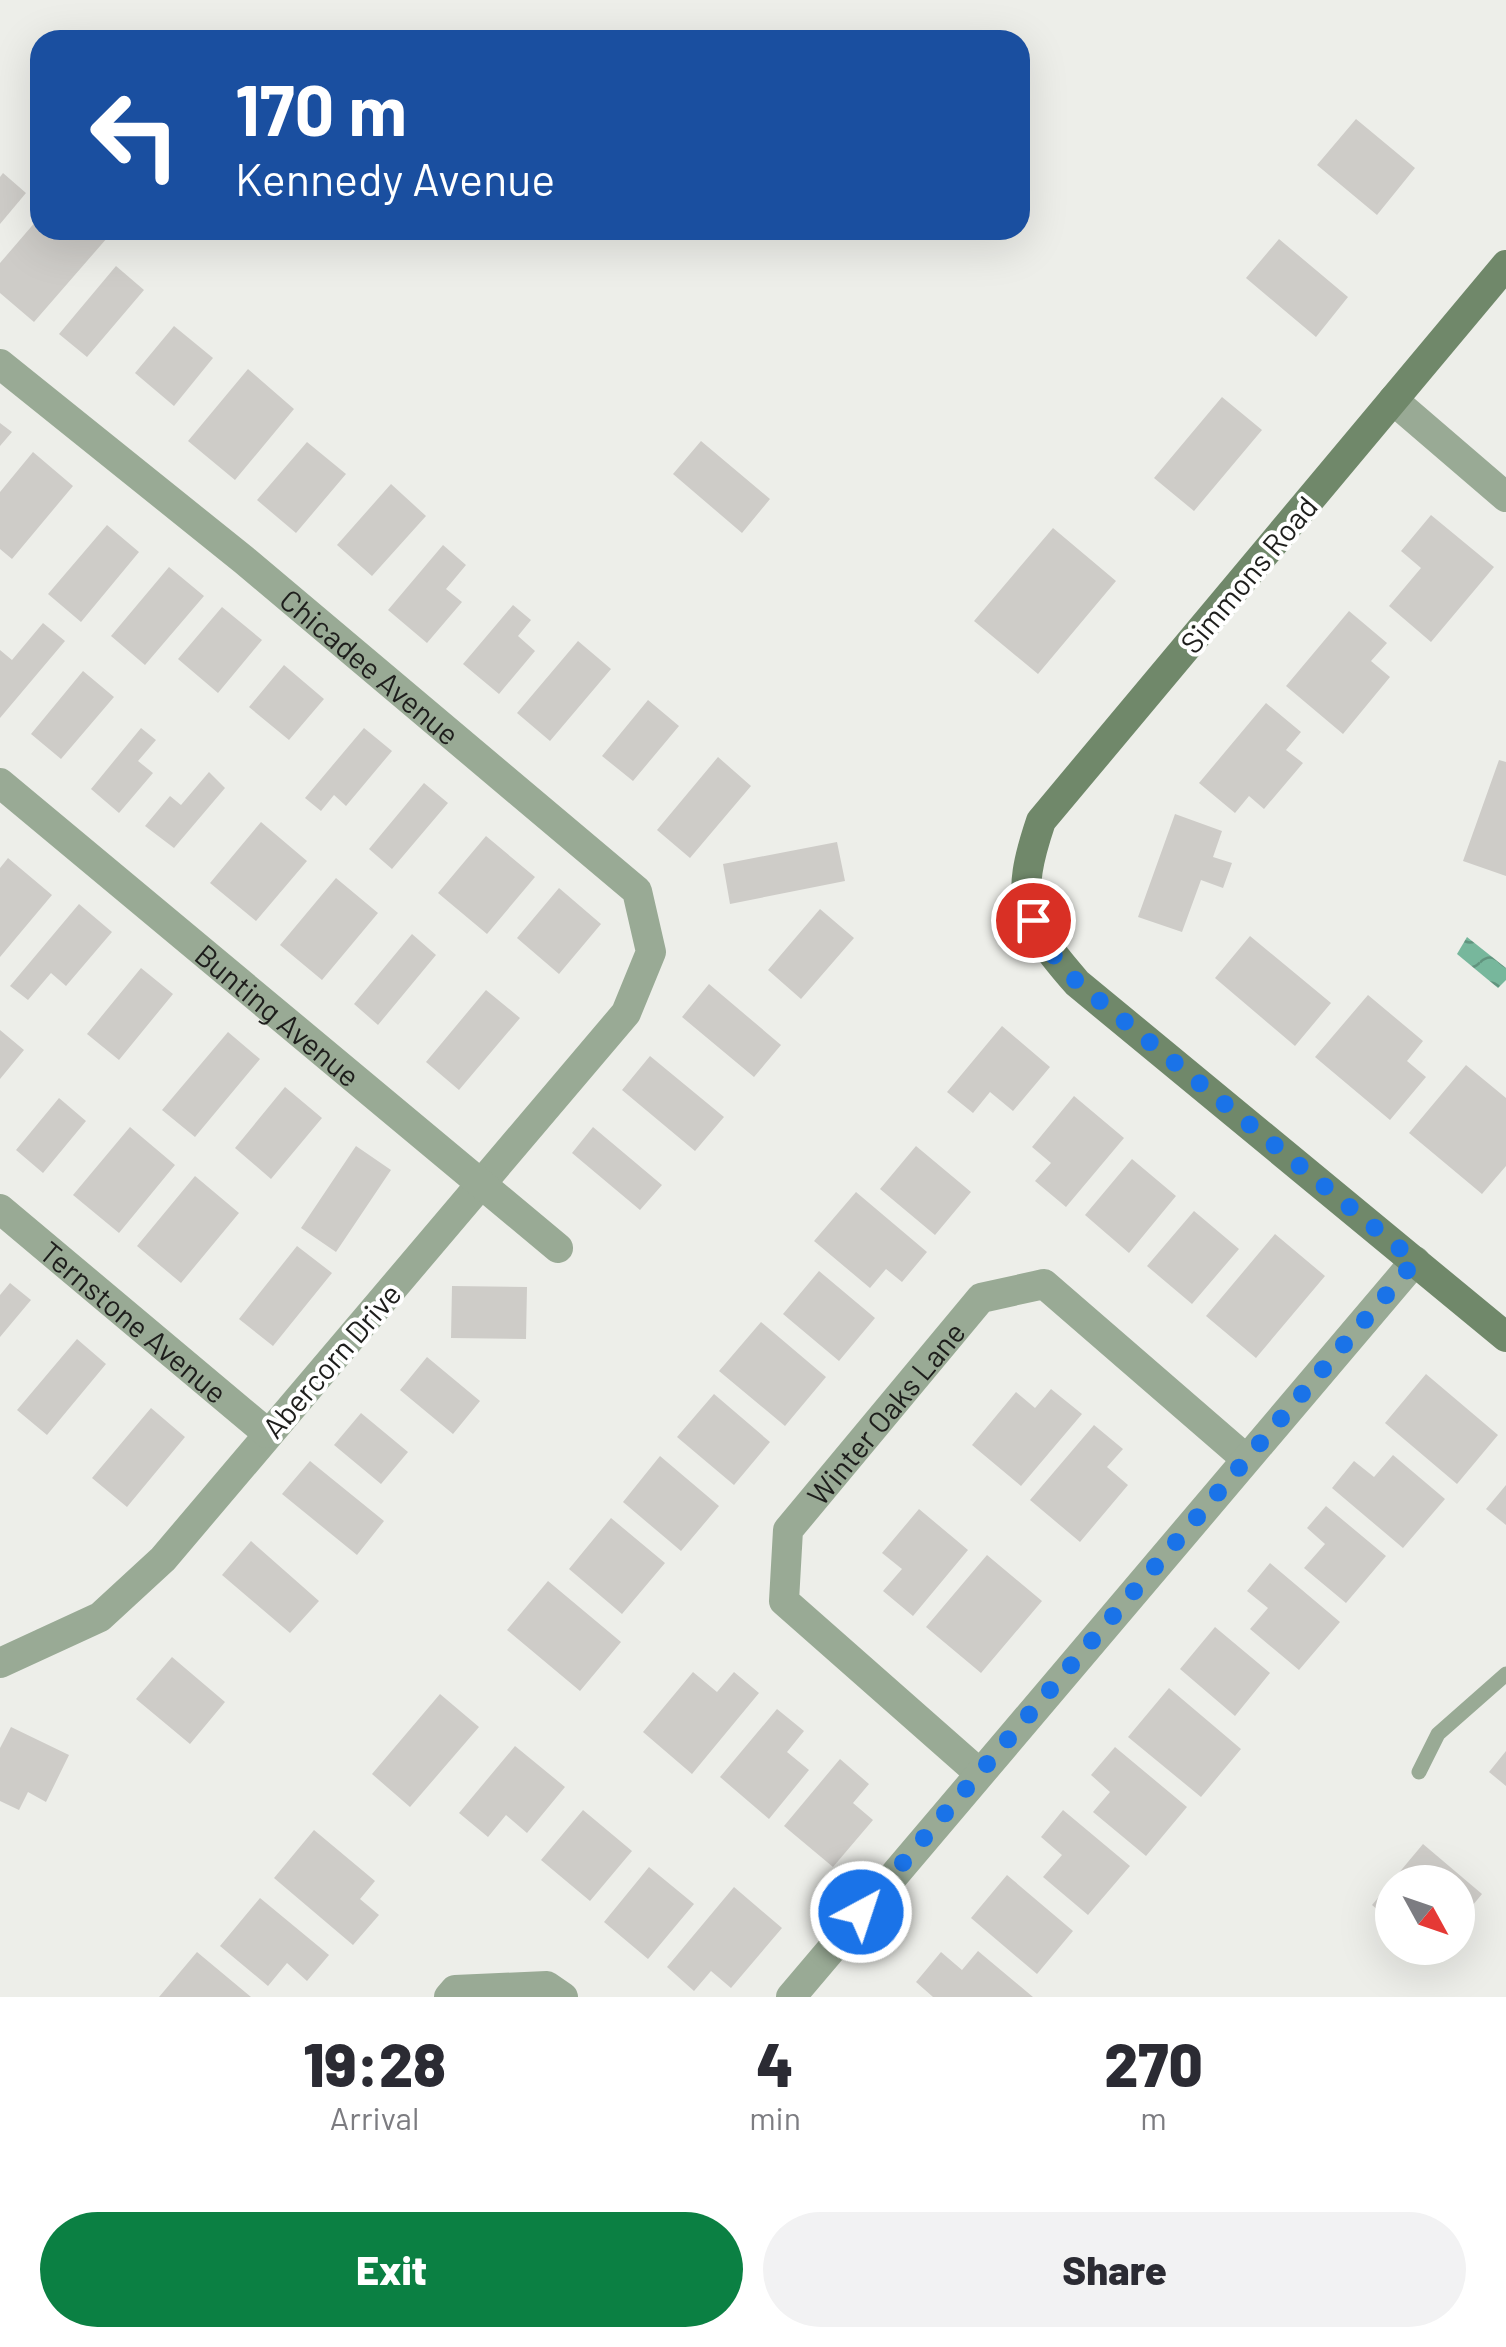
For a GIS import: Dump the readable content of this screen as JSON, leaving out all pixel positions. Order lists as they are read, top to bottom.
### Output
{
  "streets": {
    "street": [
      "Simmons Road",
      "Chicadee Avenue",
      "Bunting Avenue",
      "Ternstone Avenue",
      "Abercorn Drive",
      "Winter Oaks Lane"
    ]
  },
  "crossings": [
    ["Chicadee Avenue", "Abercorn Drive"],
    ["Bunting Avenue", "Abercorn Drive"],
    ["Ternstone Avenue", "Abercorn Drive"]
  ],
  "north": "bottom right",
  "page": {
    "turn": ["170 m", "Kennedy Avenue"],
    "eta": [
      "19:28",
      "Arrival",
      "4",
      "min",
      "270",
      "m"
    ],
    "buttons": ["Exit", "Share"]
  }
}
